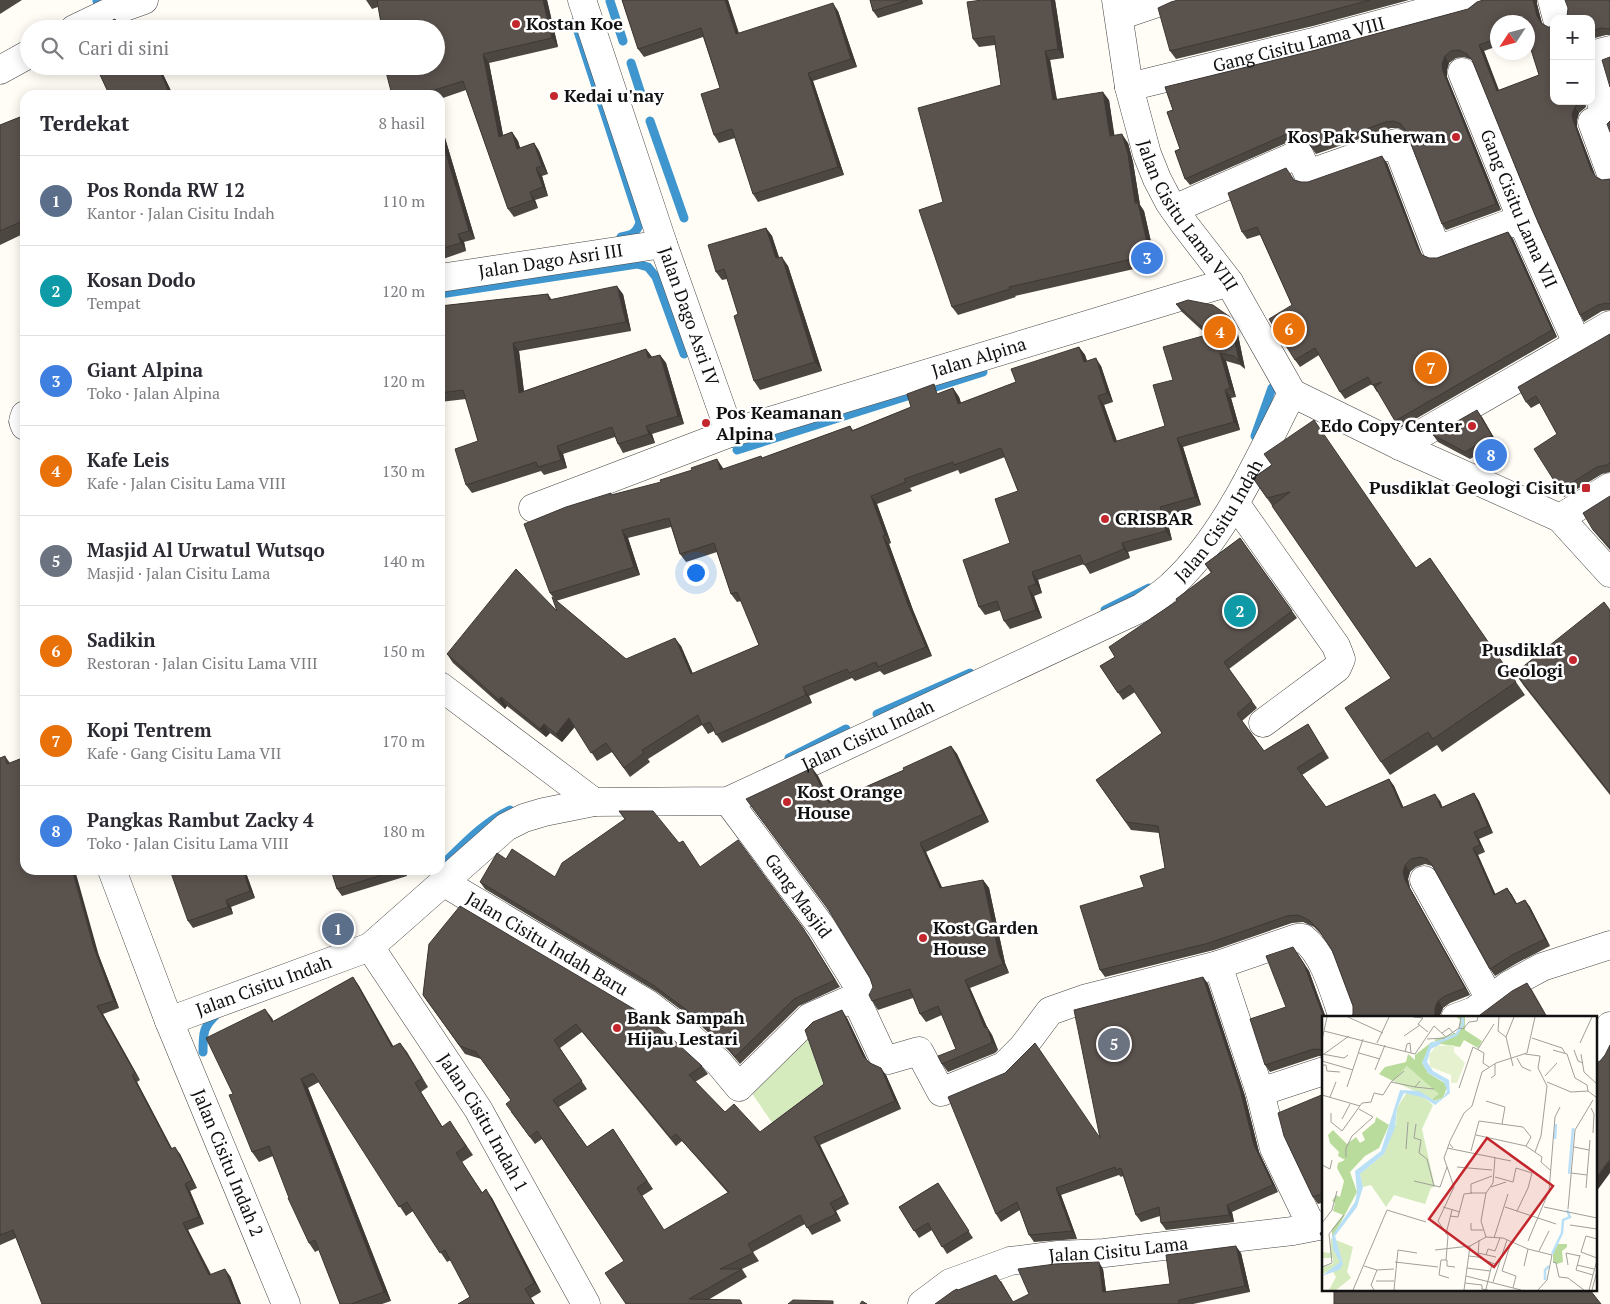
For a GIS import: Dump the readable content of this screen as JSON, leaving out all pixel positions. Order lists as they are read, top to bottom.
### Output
{
  "streets": {
    "street": [
      "Gang Cisitu Lama VIII",
      "Gang Cisitu Lama VII",
      "Jalan Cisitu Lama VIII",
      "Jalan Dago Asri III",
      "Jalan Dago Asri IV",
      "Jalan Alpina",
      "Jalan Cisitu Indah",
      "Gang Masjid",
      "Jalan Cisitu Indah Baru",
      "Jalan Cisitu Indah 1",
      "Jalan Cisitu Indah 2",
      "Jalan Cisitu Lama"
    ]
  },
  "crossings": [
    ["Gang Cisitu Lama VIII", "Jalan Cisitu Lama VIII"],
    ["Jalan Cisitu Lama VIII", "Jalan Alpina"],
    ["Jalan Cisitu Lama VIII", "Jalan Cisitu Indah"],
    ["Jalan Dago Asri III", "Jalan Dago Asri IV"],
    ["Jalan Dago Asri IV", "Jalan Alpina"],
    ["Jalan Cisitu Indah", "Gang Masjid"],
    ["Jalan Cisitu Indah", "Jalan Cisitu Indah Baru"],
    ["Jalan Cisitu Indah", "Jalan Cisitu Indah 1"],
    ["Jalan Cisitu Indah", "Jalan Cisitu Indah 2"],
    ["Gang Masjid", "Jalan Cisitu Indah Baru"]
  ],
  "places": {
    "other": [
      "Kostan Koe",
      "Kedai u'nay",
      "Kos Pak Suherwan",
      "Pos Keamanan Alpina",
      "Edo Copy Center",
      "CRISBAR",
      "Pusdiklat Geologi",
      "Kost Orange House",
      "Kost Garden House",
      "Bank Sampah Hijau Lestari"
    ],
    "transit": ["Pusdiklat Geologi Cisitu"]
  },
  "north": "bottom left",
  "page": {
    "map_buttons": ["+", "−"],
    "search": "Cari di sini",
    "heading": ["Terdekat", "8 hasil"],
    "list": [
      {
        "mark": "1",
        "name": "Pos Ronda RW 12",
        "note": "Kantor · Jalan Cisitu Indah",
        "value": "110 m"
      },
      {
        "mark": "2",
        "name": "Kosan Dodo",
        "note": "Tempat",
        "value": "120 m"
      },
      {
        "mark": "3",
        "name": "Giant Alpina",
        "note": "Toko · Jalan Alpina",
        "value": "120 m"
      },
      {
        "mark": "4",
        "name": "Kafe Leis",
        "note": "Kafe · Jalan Cisitu Lama VIII",
        "value": "130 m"
      },
      {
        "mark": "5",
        "name": "Masjid Al Urwatul Wutsqo",
        "note": "Masjid · Jalan Cisitu Lama",
        "value": "140 m"
      },
      {
        "mark": "6",
        "name": "Sadikin",
        "note": "Restoran · Jalan Cisitu Lama VIII",
        "value": "150 m"
      },
      {
        "mark": "7",
        "name": "Kopi Tentrem",
        "note": "Kafe · Gang Cisitu Lama VII",
        "value": "170 m"
      },
      {
        "mark": "8",
        "name": "Pangkas Rambut Zacky 4",
        "note": "Toko · Jalan Cisitu Lama VIII",
        "value": "180 m"
      }
    ],
    "pins": [
      "3",
      "6",
      "4",
      "7",
      "8",
      "2",
      "1",
      "5"
    ]
  }
}
